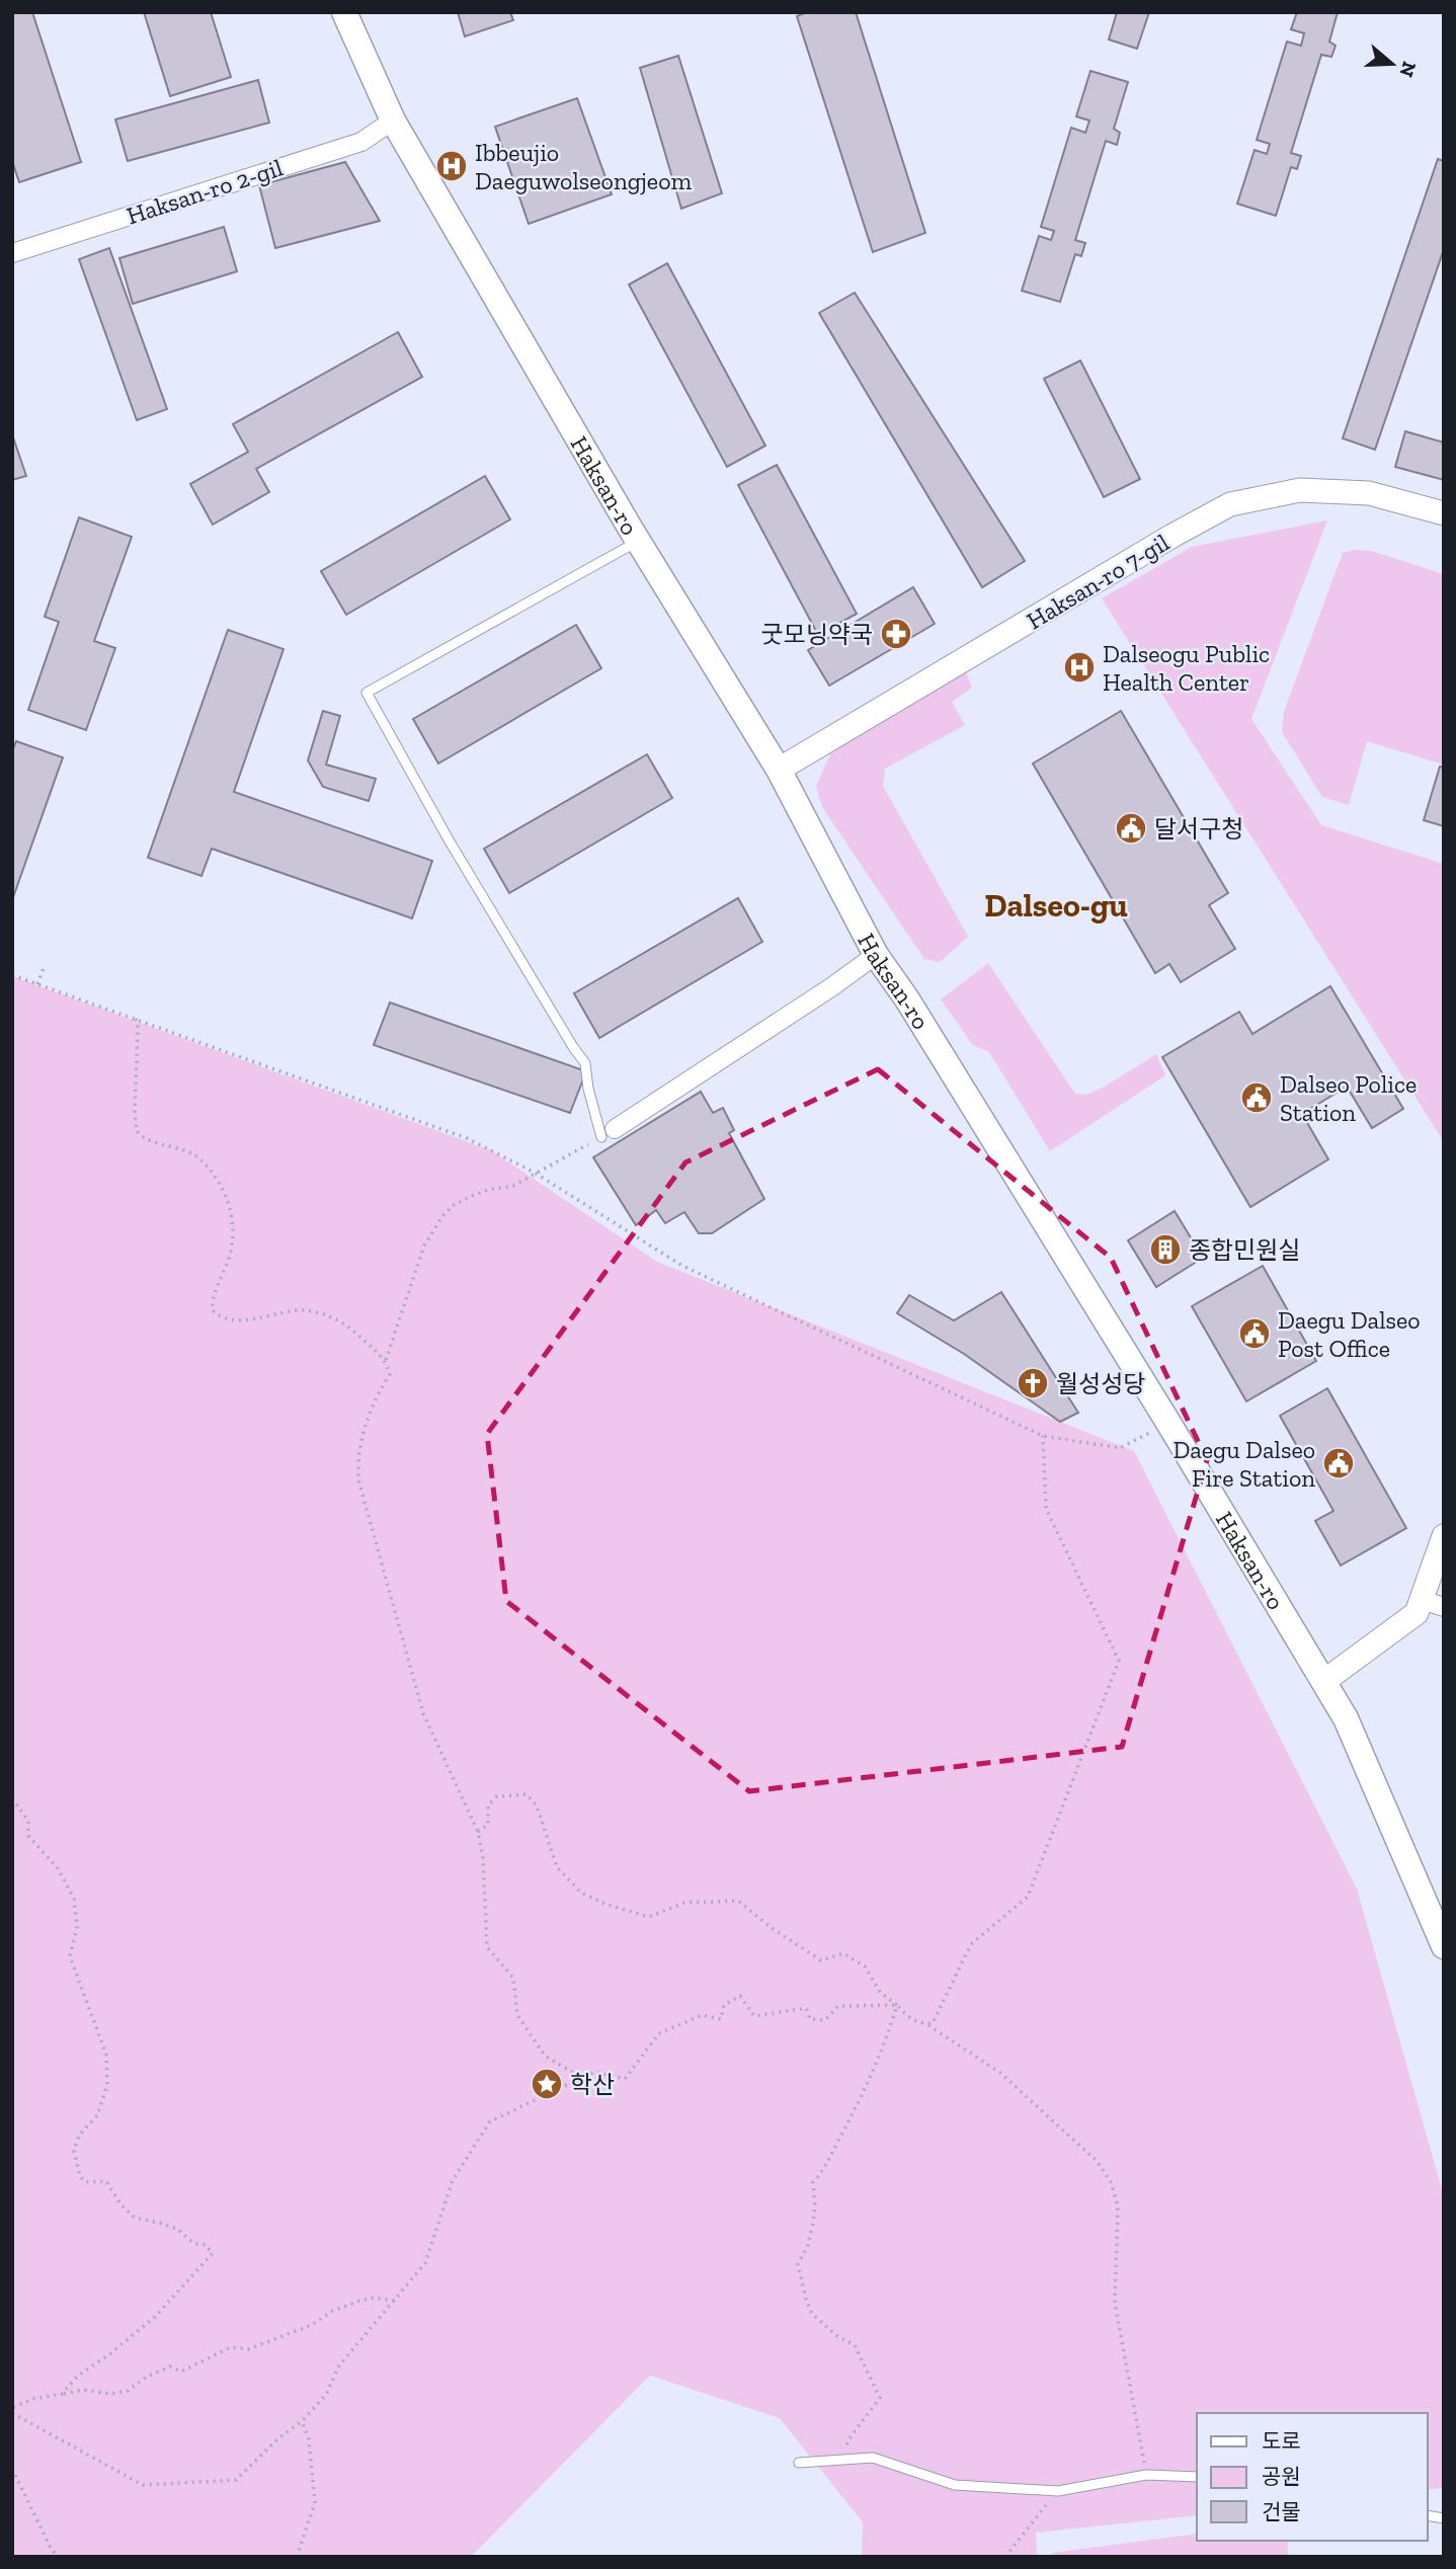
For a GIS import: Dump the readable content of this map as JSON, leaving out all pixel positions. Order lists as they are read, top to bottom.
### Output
{
  "streets": {
    "main road": ["Haksan-ro"],
    "street": ["Haksan-ro 2-gil", "Haksan-ro 7-gil"]
  },
  "crossings": [
    ["Haksan-ro 2-gil", "Haksan-ro"],
    ["Haksan-ro", "Haksan-ro 7-gil"]
  ],
  "districts": ["Dalseo-gu"],
  "places": {
    "hospital": ["Ibbeujio Daeguwolseongjeom", "Dalseogu Public Health Center"],
    "pharmacy": ["굿모닝약국"],
    "public building": [
      "달서구청",
      "Dalseo Police Station",
      "Daegu Dalseo Post Office",
      "Daegu Dalseo Fire Station"
    ],
    "building": ["종합민원실"],
    "church": ["월성성당"],
    "place": ["학산"]
  },
  "legend": ["도로", "공원", "건물"],
  "north": "right"
}
